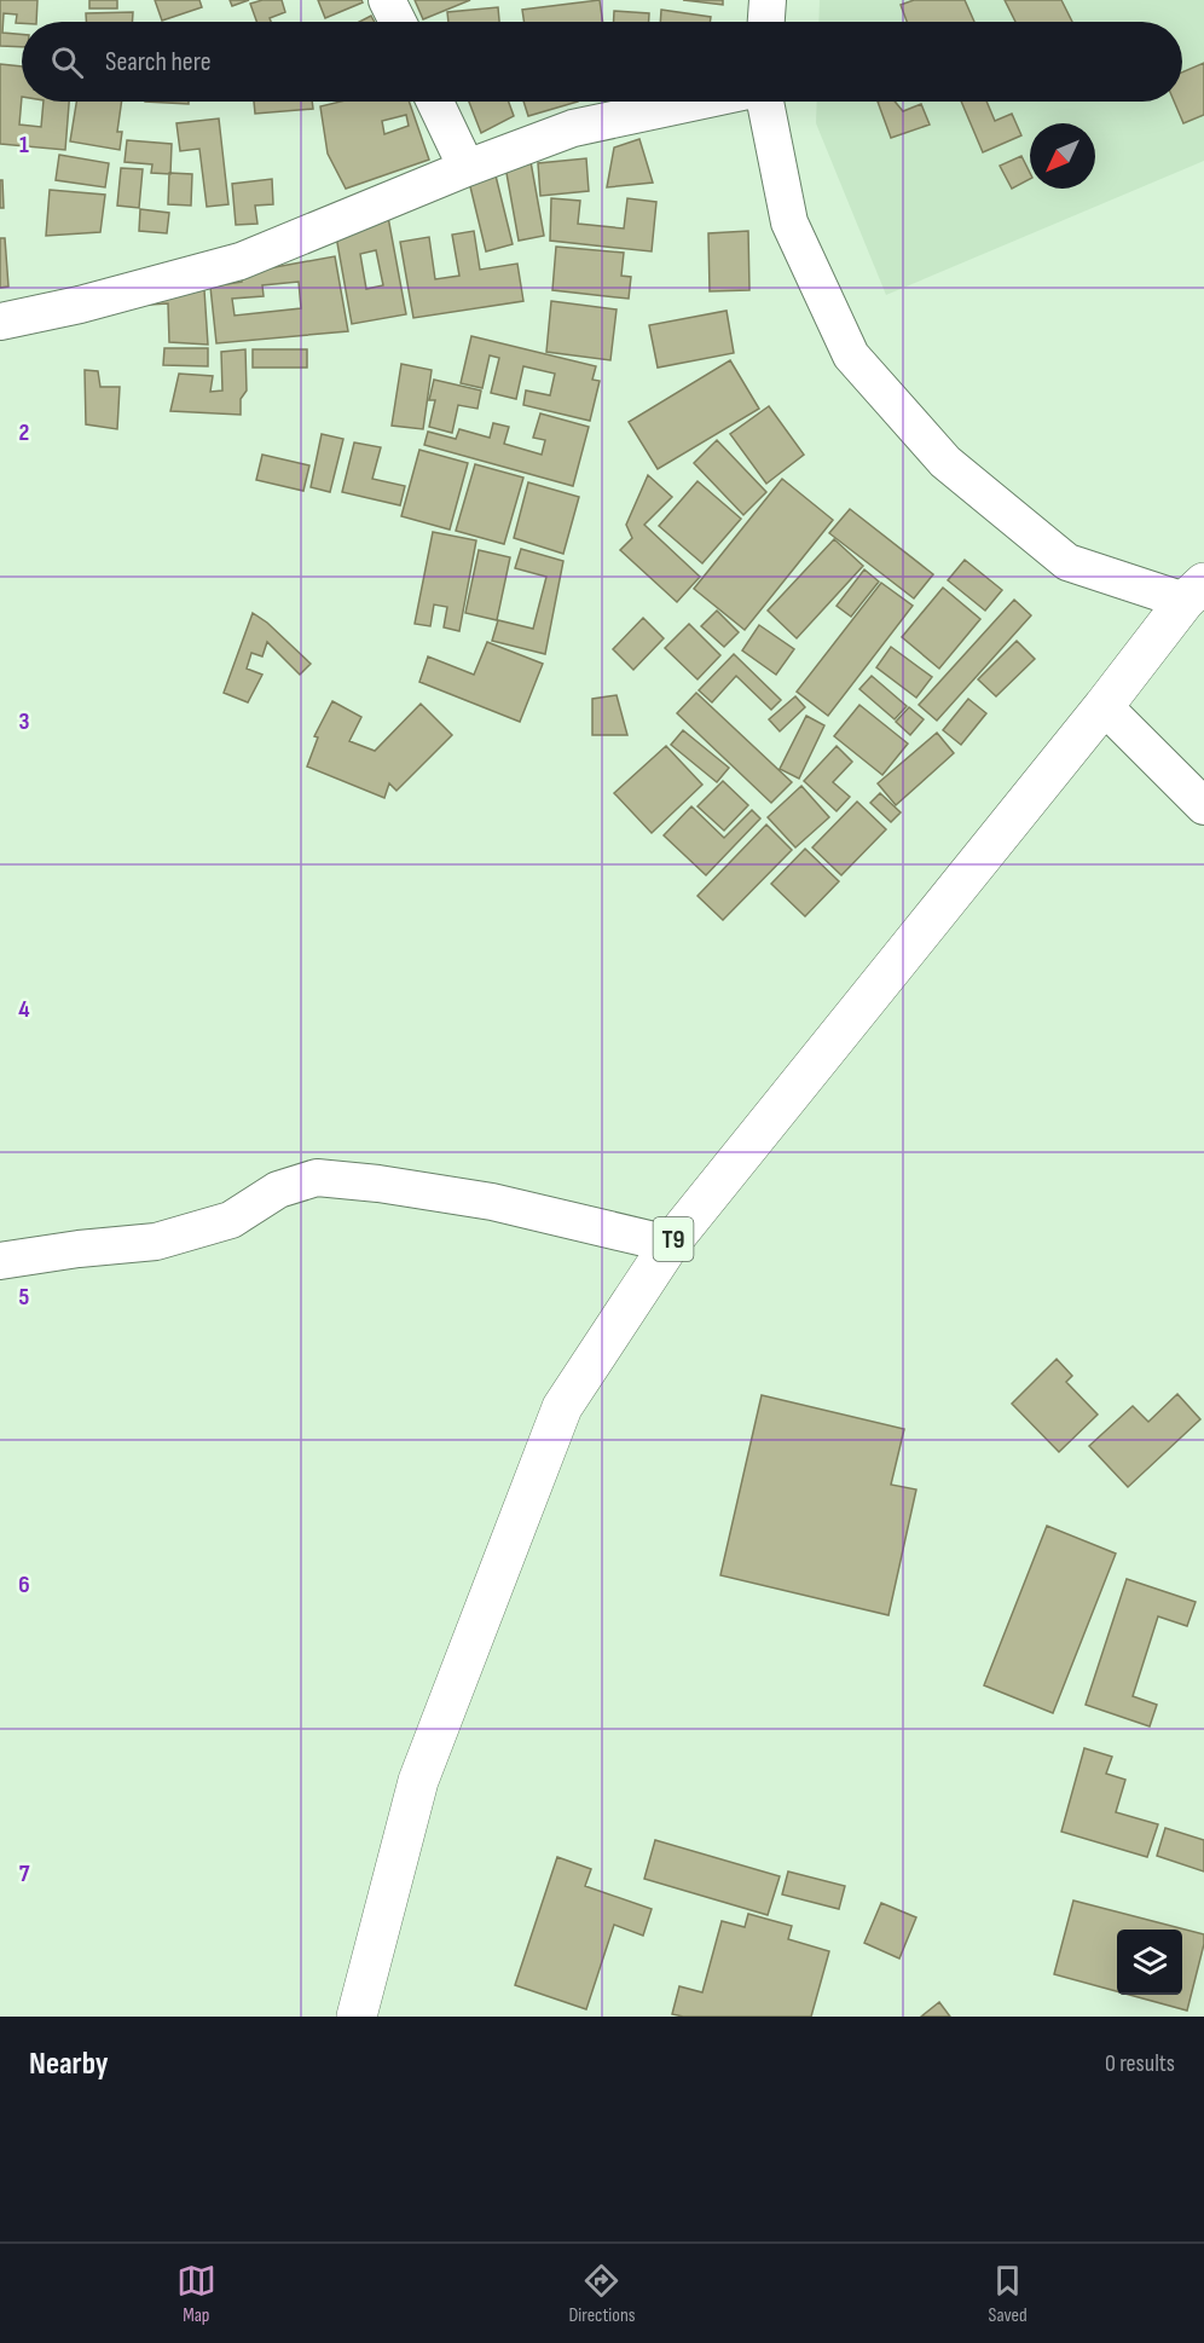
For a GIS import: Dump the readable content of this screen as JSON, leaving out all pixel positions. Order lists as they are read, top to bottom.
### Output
{
  "streets": {
    "highway": ["T9"]
  },
  "north": "bottom left",
  "page": {
    "search": "Search here",
    "heading": ["Nearby", "0 results"],
    "nav": ["Map", "Directions", "Saved"]
  },
  "grid": {
    "rows": [
      "1",
      "2",
      "3",
      "4",
      "5",
      "6",
      "7"
    ]
  }
}
